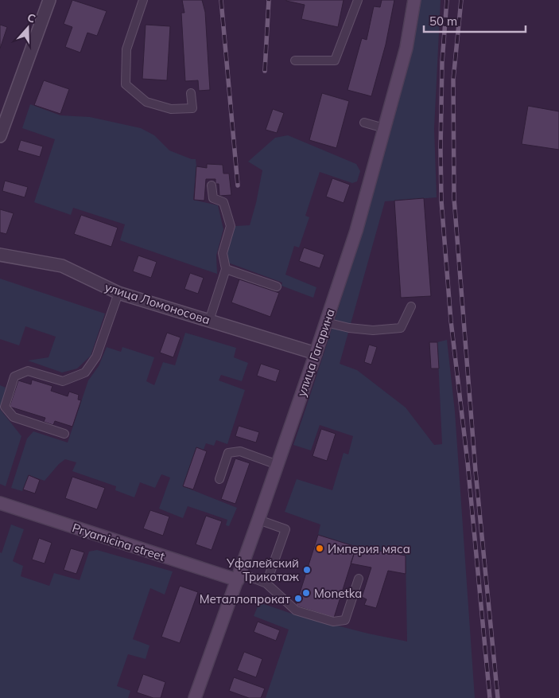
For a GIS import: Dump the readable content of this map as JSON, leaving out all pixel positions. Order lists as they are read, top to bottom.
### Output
{
  "streets": {
    "street": ["улица Ломоносова", "улица Гагарина", "Pryamicina street"]
  },
  "crossings": [
    ["улица Ломоносова", "улица Гагарина"],
    ["улица Гагарина", "Pryamicina street"]
  ],
  "places": [
    "Империя мяса",
    "Уфалейский Трикотаж",
    "Monetka",
    "Металлопрокат"
  ],
  "scale_bar": "50 m",
  "north": "top"
}
